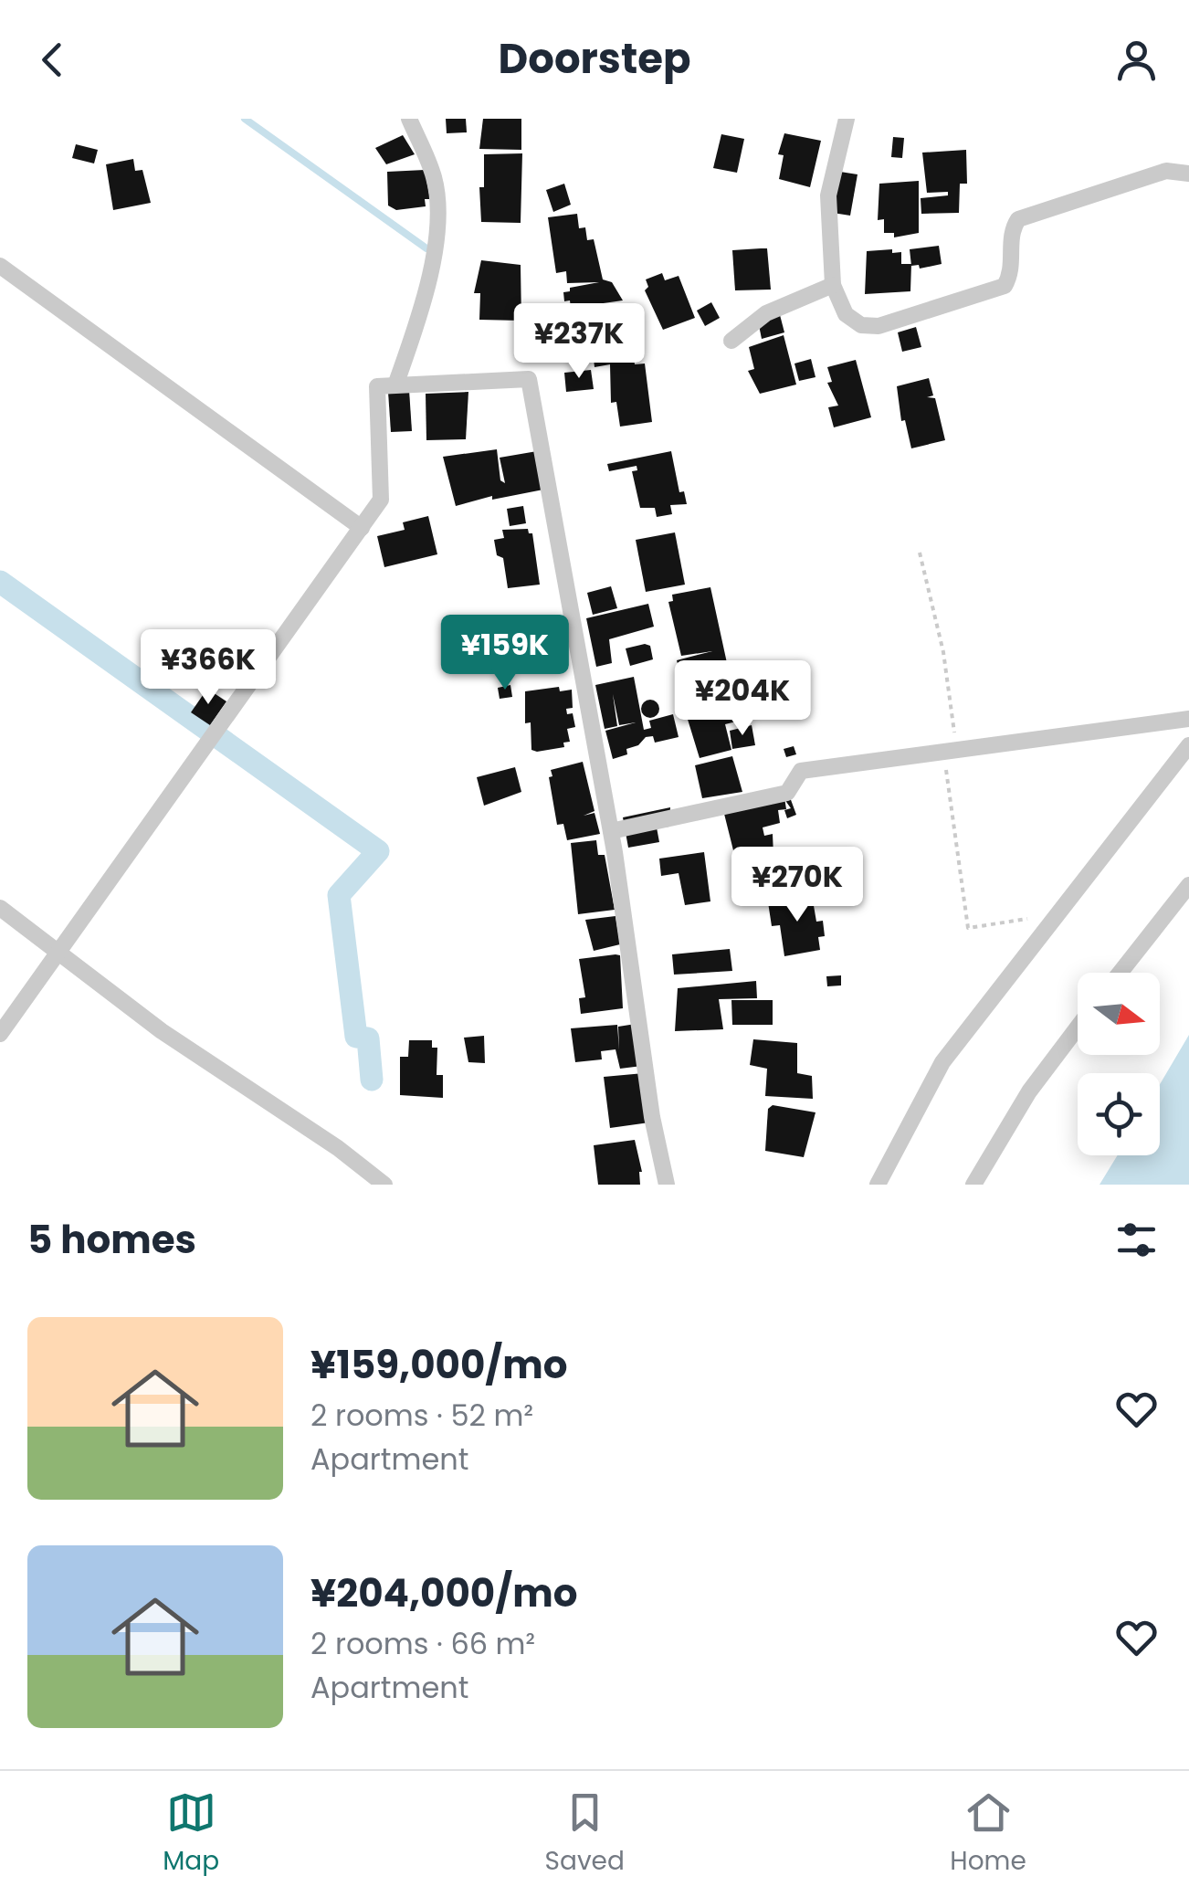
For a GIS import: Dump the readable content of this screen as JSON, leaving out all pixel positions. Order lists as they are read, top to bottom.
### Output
{
  "north": "right",
  "page": {
    "header": "Doorstep",
    "price": [
      "¥237K",
      "¥159K",
      "¥366K",
      "¥204K",
      "¥270K"
    ],
    "heading": "5 homes",
    "list": [
      {
        "name": "¥159,000/mo",
        "note": "2 rooms · 52 m² · Apartment"
      },
      {
        "name": "¥204,000/mo",
        "note": "2 rooms · 66 m² · Apartment"
      }
    ],
    "tabs": ["Map", "Saved", "Home"]
  }
}
